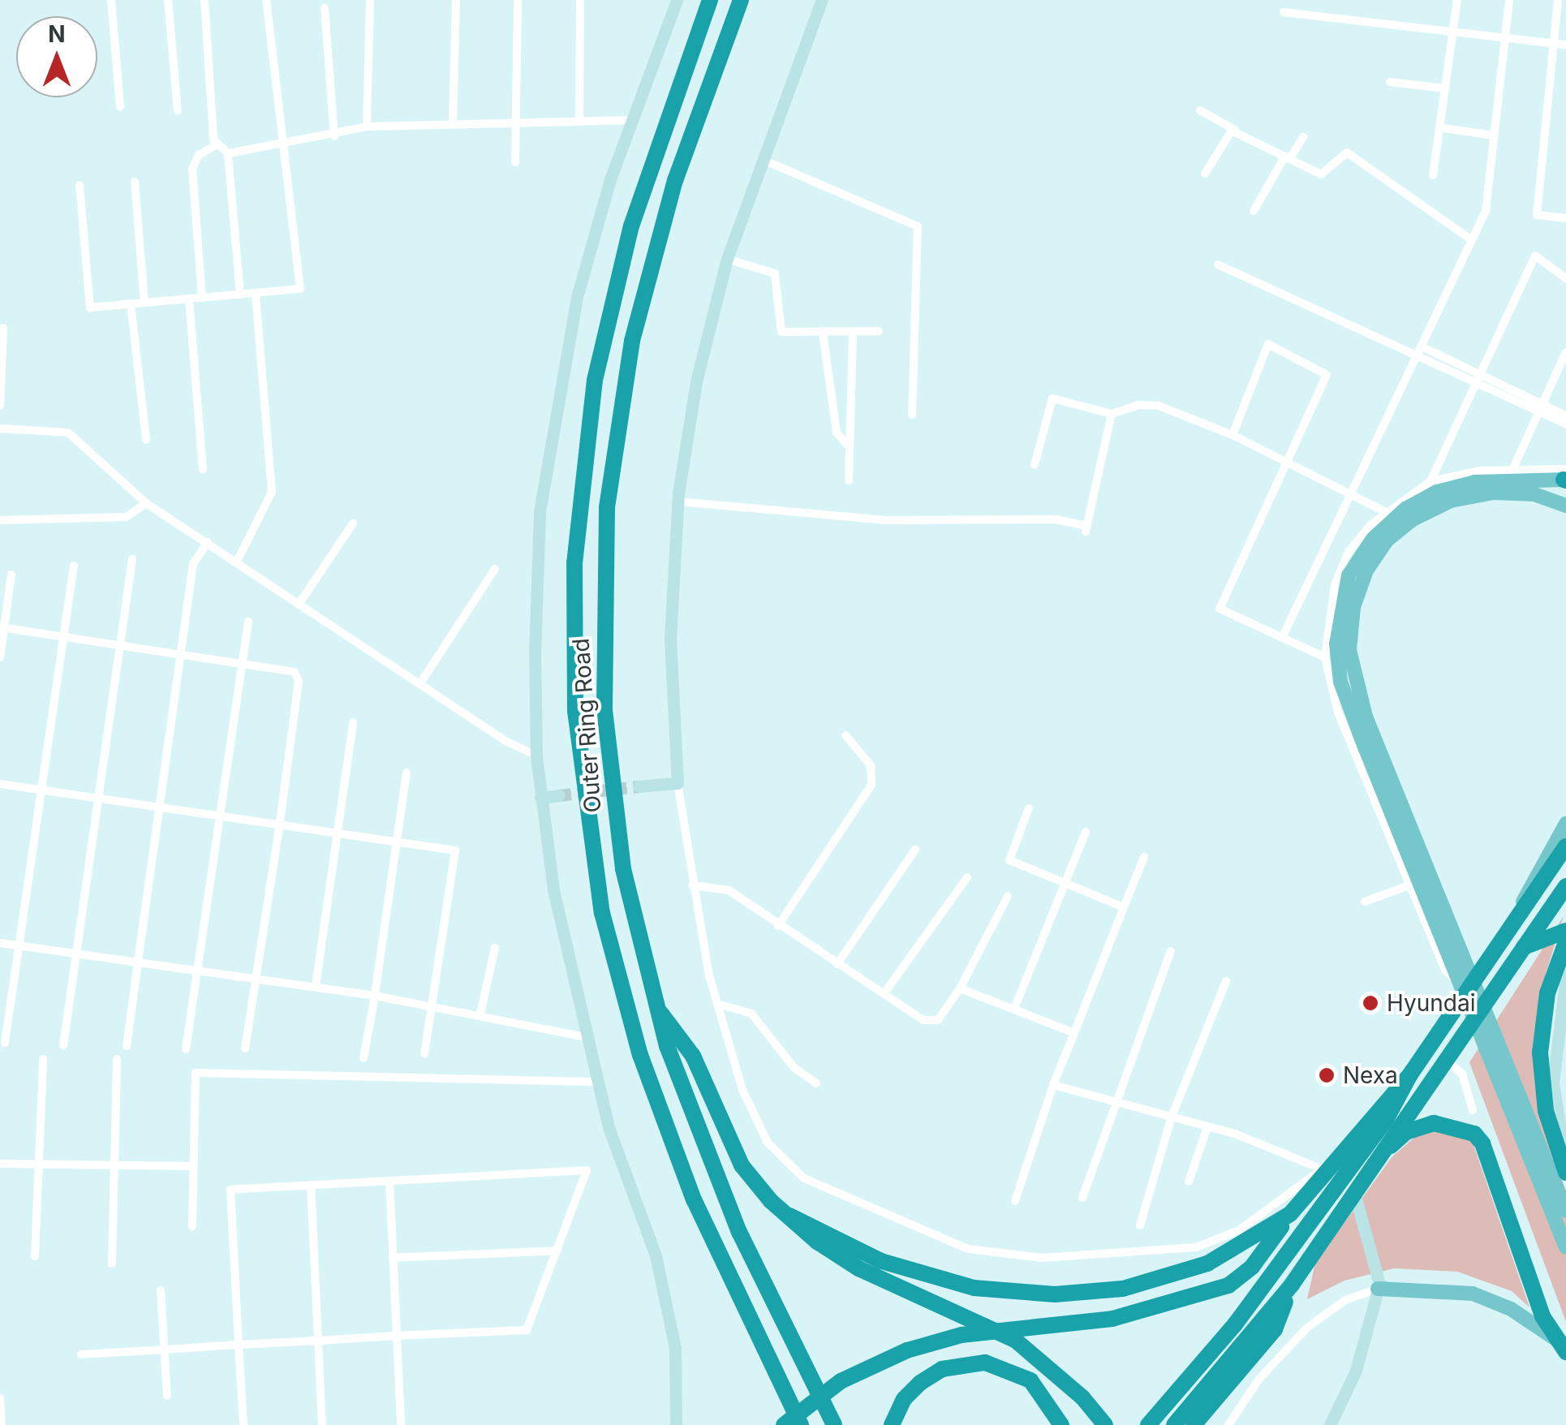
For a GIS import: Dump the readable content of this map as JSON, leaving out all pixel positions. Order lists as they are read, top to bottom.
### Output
{
  "streets": {
    "highway": ["Outer Ring Road"]
  },
  "places": ["Hyundai", "Nexa"],
  "north": "top"
}
